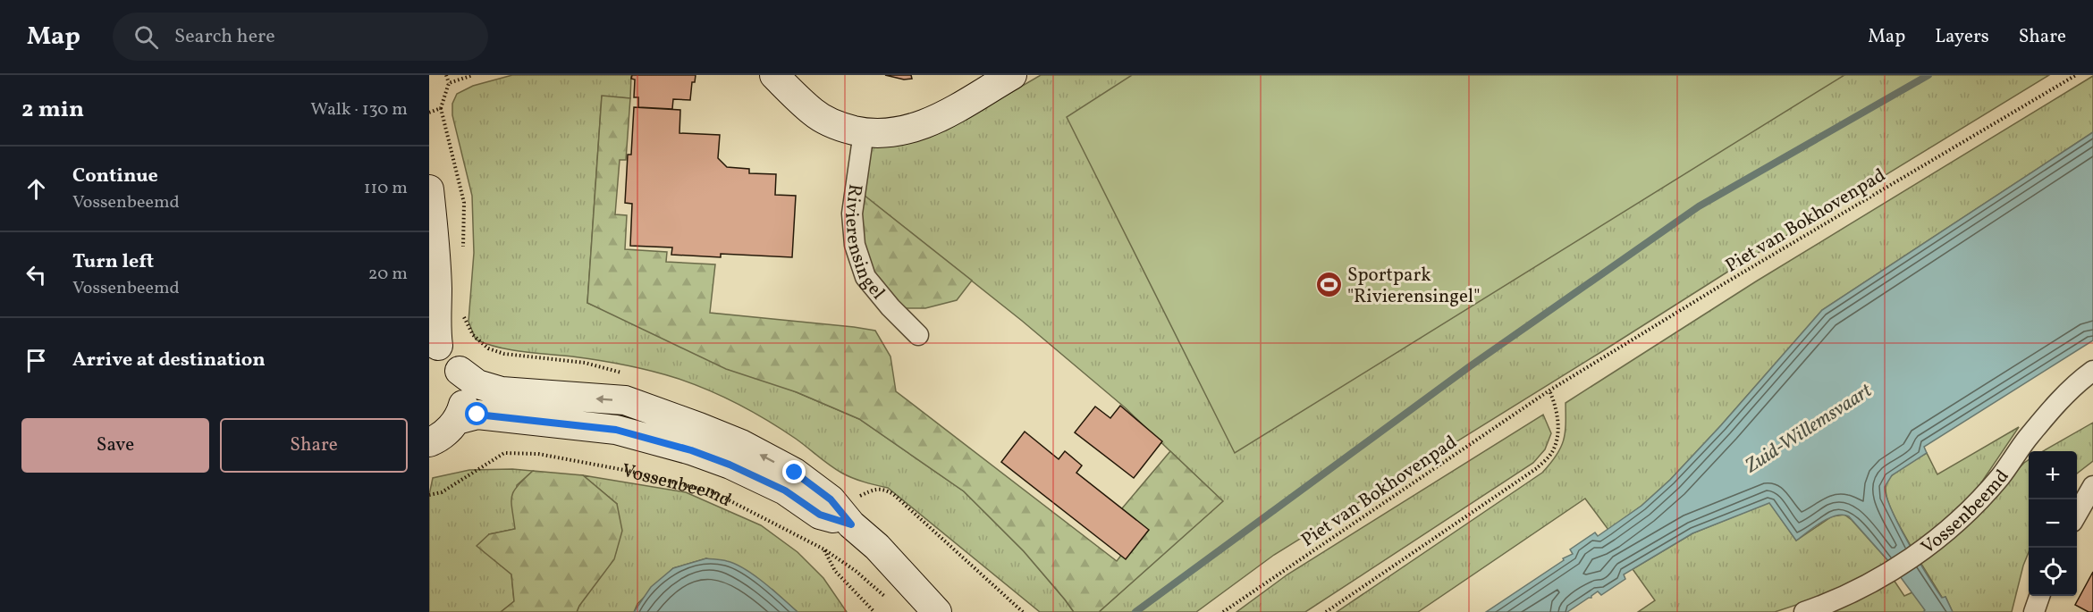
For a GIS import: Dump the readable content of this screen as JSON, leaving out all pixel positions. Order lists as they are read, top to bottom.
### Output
{
  "streets": {
    "main road": ["Vossenbeemd"],
    "street": ["Rivierensingel"],
    "path": ["Piet van Bokhovenpad"]
  },
  "water": ["Zuid-Willemsvaart"],
  "places": {
    "sports": ["Sportpark \"Rivierensingel\""]
  },
  "page": {
    "header": "Map",
    "search": "Search here",
    "nav": ["Map", "Layers", "Share"],
    "heading": ["2 min", "Walk · 130 m"],
    "list": [
      ["Continue", "Vossenbeemd", "110 m"],
      ["Turn left", "Vossenbeemd", "20 m"],
      "Arrive at destination"
    ],
    "buttons": ["Save", "Share"],
    "map_buttons": ["+", "−"]
  }
}
